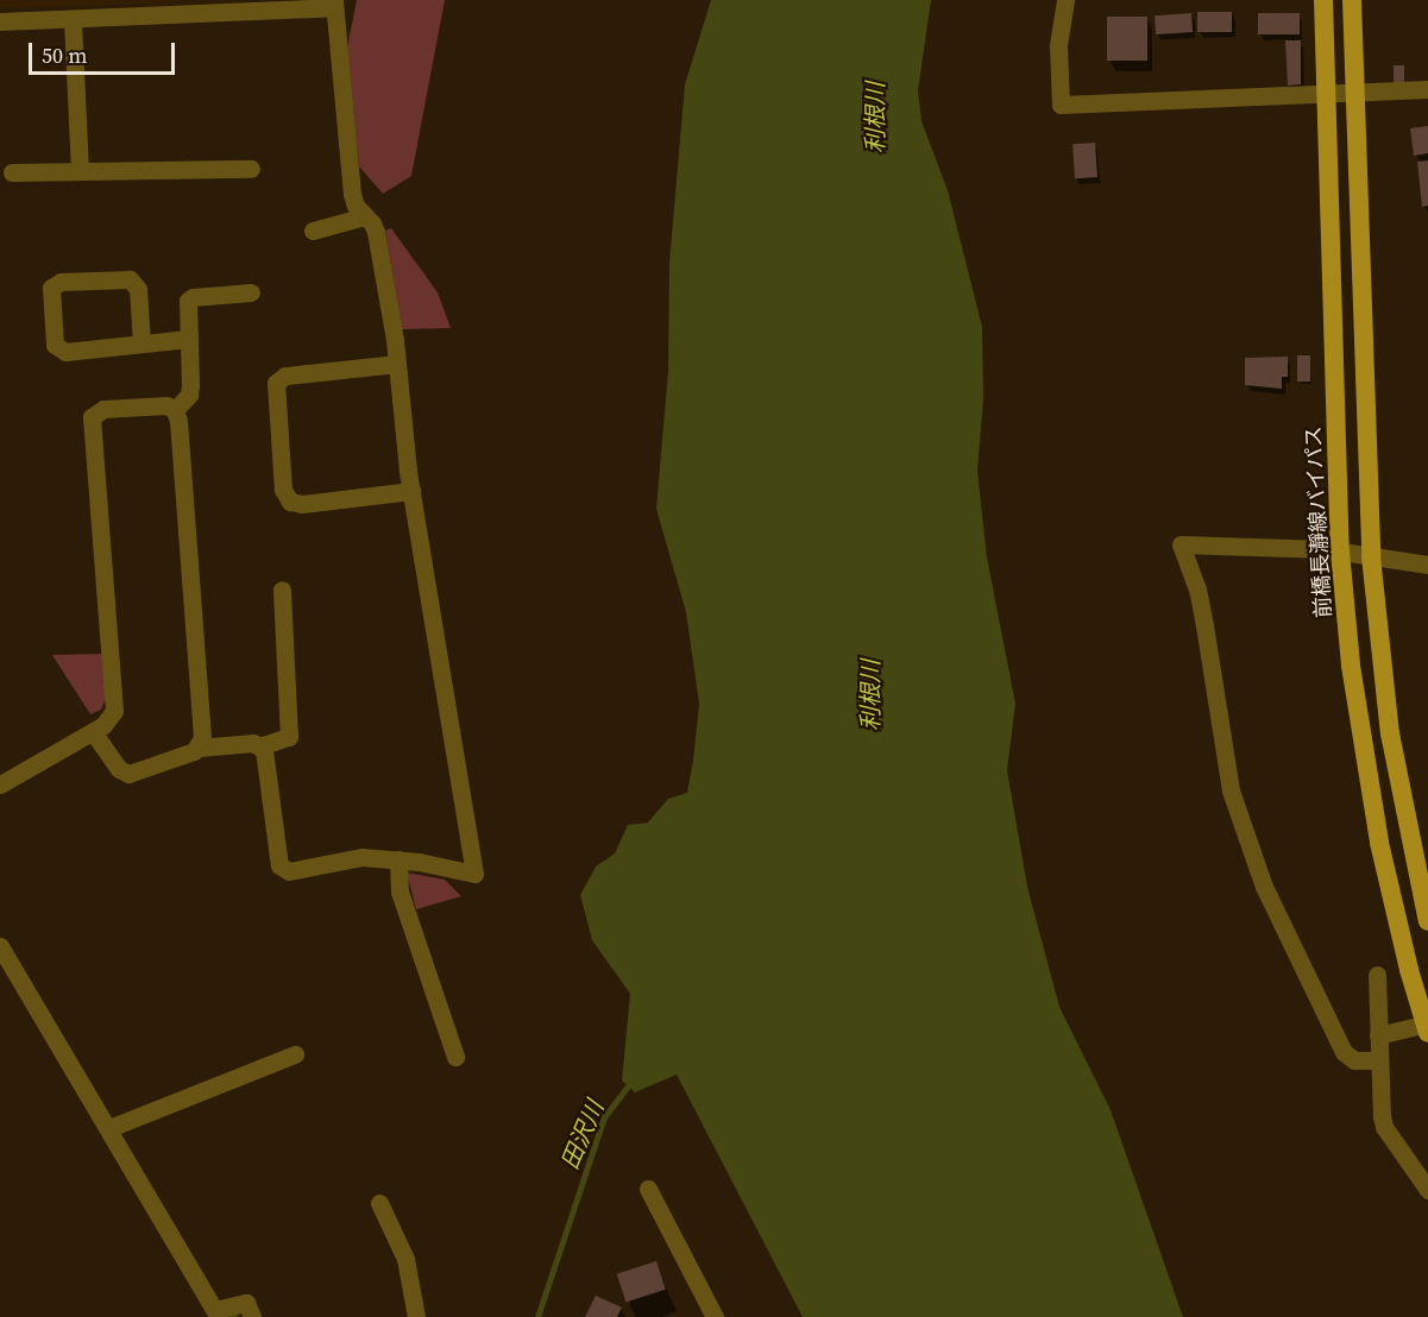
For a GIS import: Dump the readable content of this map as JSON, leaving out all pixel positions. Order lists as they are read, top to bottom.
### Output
{
  "streets": {
    "main road": ["前橋長瀞線バイパス"]
  },
  "water": ["利根川", "田沢川"],
  "scale_bar": "50 m"
}
